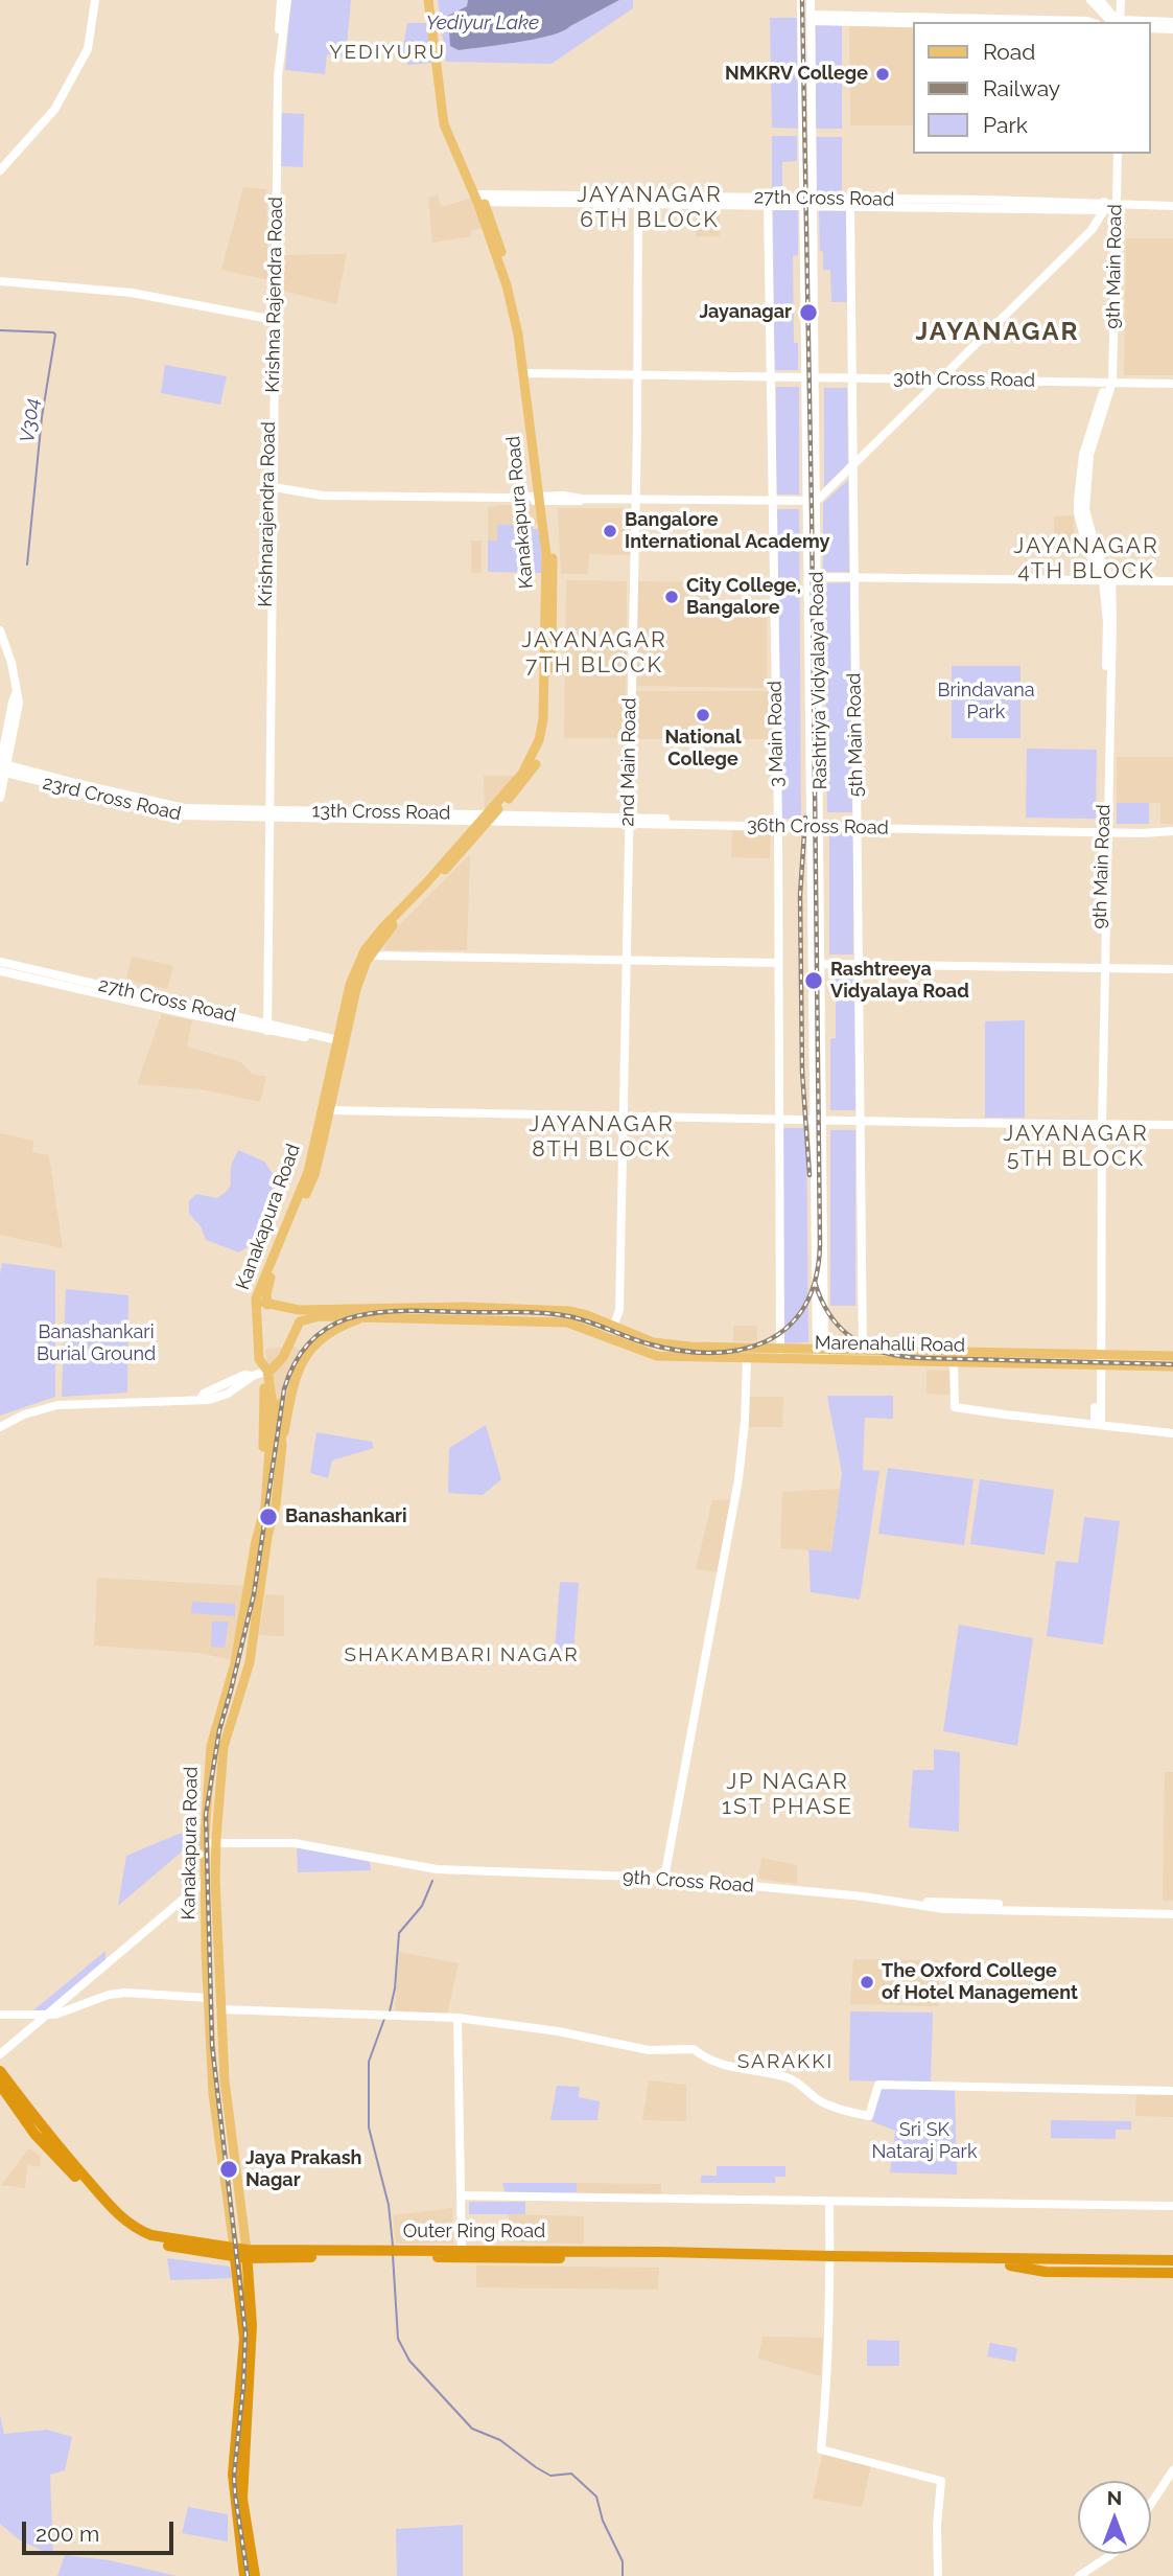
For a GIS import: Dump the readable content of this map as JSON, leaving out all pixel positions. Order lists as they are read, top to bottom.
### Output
{
  "streets": {
    "highway": ["Kanakapura Road", "Outer Ring Road"],
    "main road": ["Marenahalli Road"],
    "street": [
      "27th Cross Road",
      "9th Main Road",
      "Krishna Rajendra Road",
      "30th Cross Road",
      "Krishnarajendra Road",
      "Rashtriya Vidyalaya Road",
      "3 Main Road",
      "5th Main Road",
      "2nd Main Road",
      "23rd Cross Road",
      "13th Cross Road",
      "36th Cross Road",
      "9th Cross Road"
    ]
  },
  "crossings": [
    ["27th Cross Road", "9th Main Road"],
    ["27th Cross Road", "Kanakapura Road"],
    ["27th Cross Road", "Rashtriya Vidyalaya Road"],
    ["27th Cross Road", "3 Main Road"],
    ["27th Cross Road", "5th Main Road"],
    ["27th Cross Road", "2nd Main Road"],
    ["9th Main Road", "30th Cross Road"],
    ["9th Main Road", "36th Cross Road"],
    ["9th Main Road", "Marenahalli Road"],
    ["Krishna Rajendra Road", "Krishnarajendra Road"],
    ["30th Cross Road", "Kanakapura Road"],
    ["30th Cross Road", "Rashtriya Vidyalaya Road"],
    ["30th Cross Road", "3 Main Road"],
    ["30th Cross Road", "5th Main Road"],
    ["30th Cross Road", "2nd Main Road"],
    ["Kanakapura Road", "13th Cross Road"],
    ["Kanakapura Road", "36th Cross Road"],
    ["Kanakapura Road", "Marenahalli Road"],
    ["Kanakapura Road", "9th Cross Road"],
    ["Kanakapura Road", "Outer Ring Road"],
    ["Rashtriya Vidyalaya Road", "36th Cross Road"],
    ["Rashtriya Vidyalaya Road", "Marenahalli Road"],
    ["3 Main Road", "36th Cross Road"],
    ["3 Main Road", "Marenahalli Road"],
    ["5th Main Road", "36th Cross Road"],
    ["5th Main Road", "Marenahalli Road"],
    ["2nd Main Road", "36th Cross Road"],
    ["2nd Main Road", "Marenahalli Road"],
    ["23rd Cross Road", "13th Cross Road"],
    ["13th Cross Road", "36th Cross Road"]
  ],
  "districts": [
    "YEDIYURU",
    "JAYANAGAR 6TH BLOCK",
    "JAYANAGAR",
    "JAYANAGAR 4TH BLOCK",
    "JAYANAGAR 7TH BLOCK",
    "JAYANAGAR 8TH BLOCK",
    "JAYANAGAR 5TH BLOCK",
    "SHAKAMBARI NAGAR",
    "JP NAGAR 1ST PHASE",
    "SARAKKI"
  ],
  "water": ["Yediyur Lake", "V304"],
  "parks": ["Brindavana Park", "Banashankari Burial Ground", "Sri SK Nataraj Park"],
  "places": [
    "NMKRV College",
    "Jayanagar",
    "Bangalore International Academy",
    "City College, Bangalore",
    "National College",
    "Rashtreeya Vidyalaya Road",
    "Banashankari",
    "The Oxford College of Hotel Management",
    "Jaya Prakash Nagar"
  ],
  "legend": ["Road", "Railway", "Park"],
  "scale_bar": "200 m",
  "north": "top"
}
